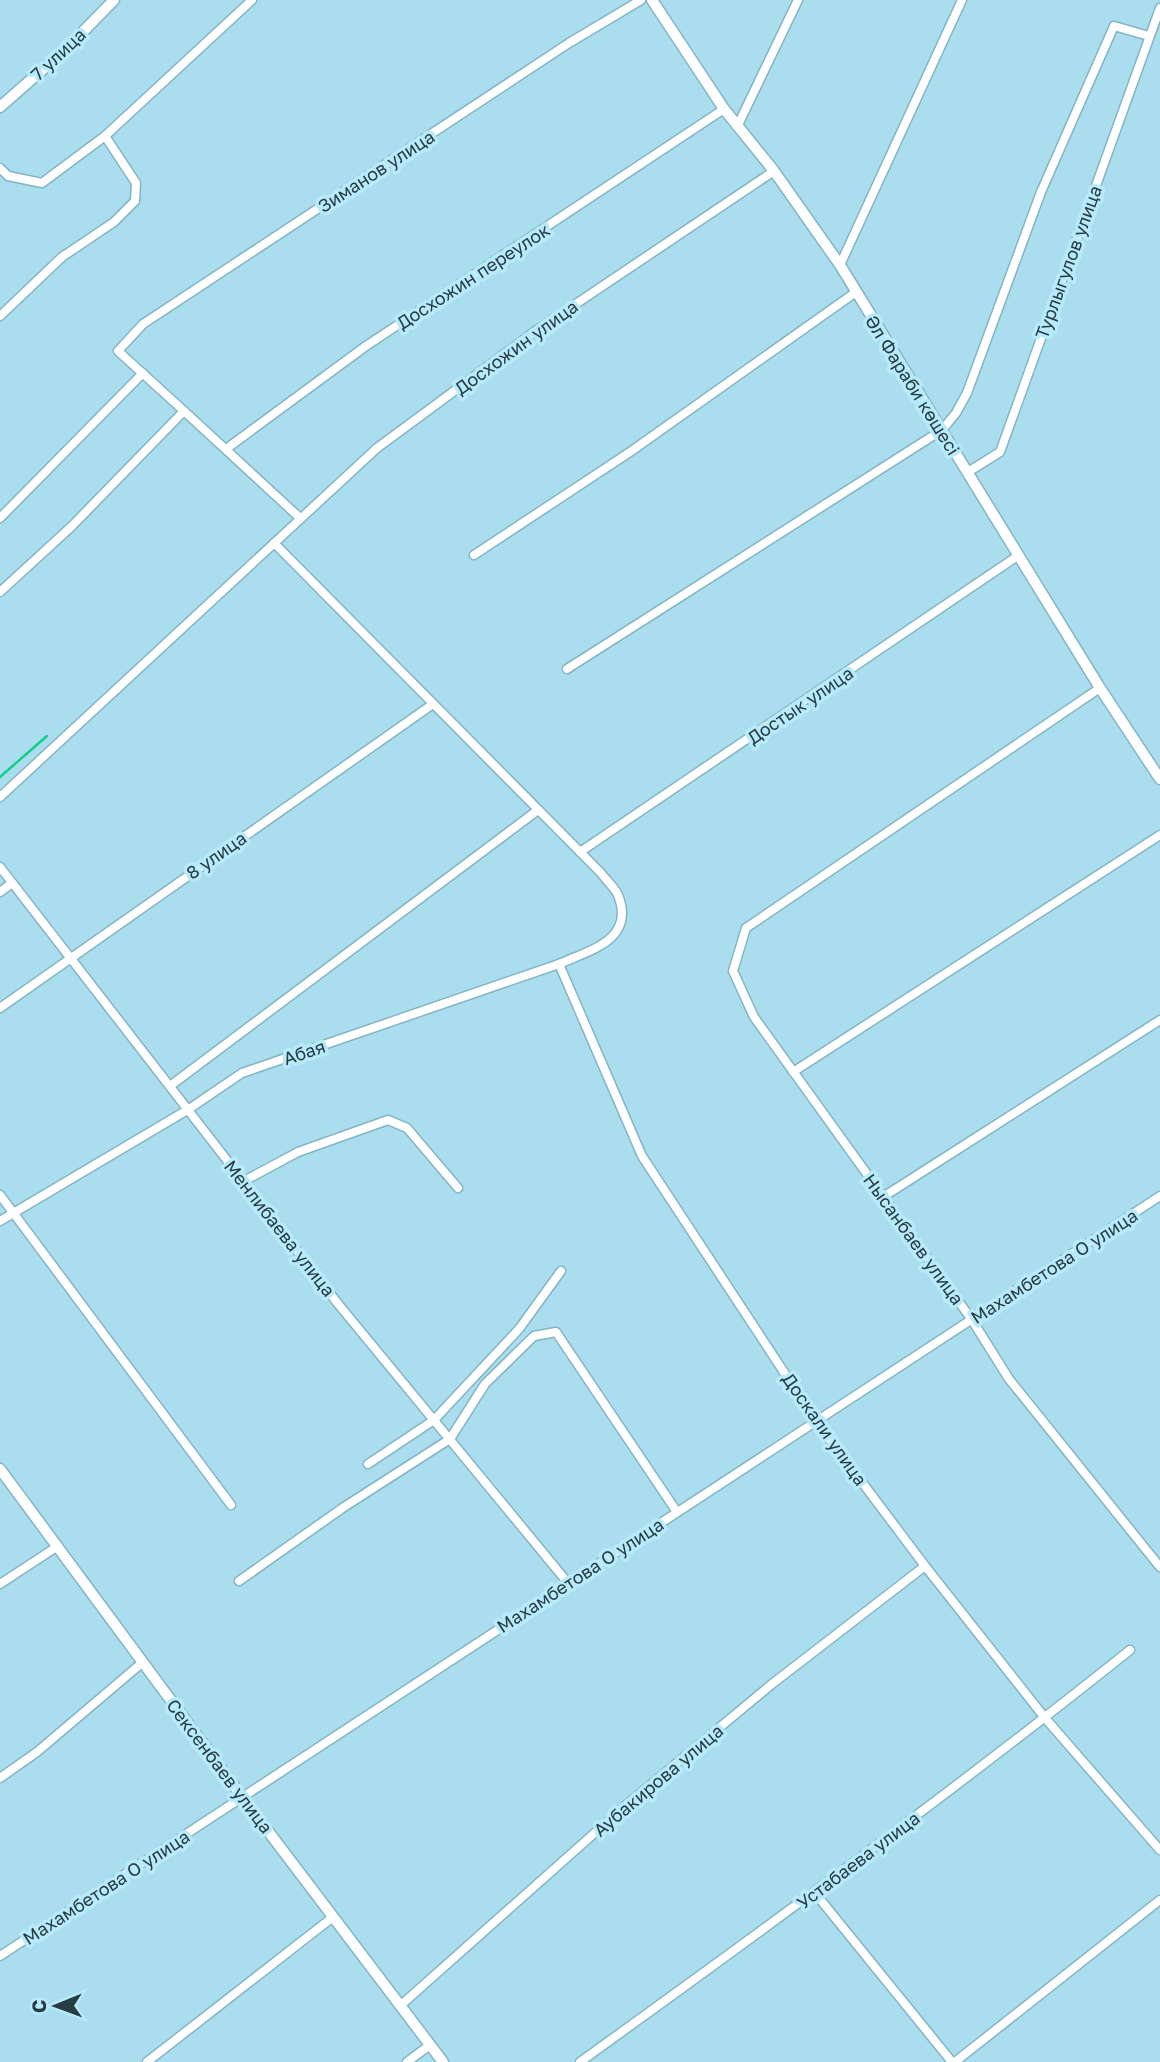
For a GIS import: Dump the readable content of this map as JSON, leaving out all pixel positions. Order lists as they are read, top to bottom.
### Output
{
  "streets": {
    "street": [
      "7 улица",
      "Зиманов улица",
      "Турлыгулов улица",
      "Досхожин переулок",
      "Досхожин улица",
      "Әл Фараби көшесі",
      "Достык улица",
      "8 улица",
      "Абая",
      "Менлибаева улица",
      "Нысанбаев улица",
      "Махамбетова О улица",
      "Доскали улица",
      "Сексенбаев улица",
      "Аубакирова улица",
      "Устабаева улица"
    ]
  },
  "crossings": [
    ["Турлыгулов улица", "Әл Фараби көшесі"],
    ["Досхожин переулок", "Әл Фараби көшесі"],
    ["Досхожин улица", "Әл Фараби көшесі"],
    ["Әл Фараби көшесі", "Достык улица"],
    ["Әл Фараби көшесі", "Нысанбаев улица"],
    ["Достык улица", "Абая"],
    ["8 улица", "Менлибаева улица"],
    ["Абая", "Менлибаева улица"],
    ["Абая", "Доскали улица"],
    ["Менлибаева улица", "Махамбетова О улица"],
    ["Нысанбаев улица", "Махамбетова О улица"],
    ["Махамбетова О улица", "Доскали улица"],
    ["Махамбетова О улица", "Сексенбаев улица"],
    ["Доскали улица", "Аубакирова улица"],
    ["Доскали улица", "Устабаева улица"],
    ["Сексенбаев улица", "Аубакирова улица"]
  ],
  "north": "left"
}
